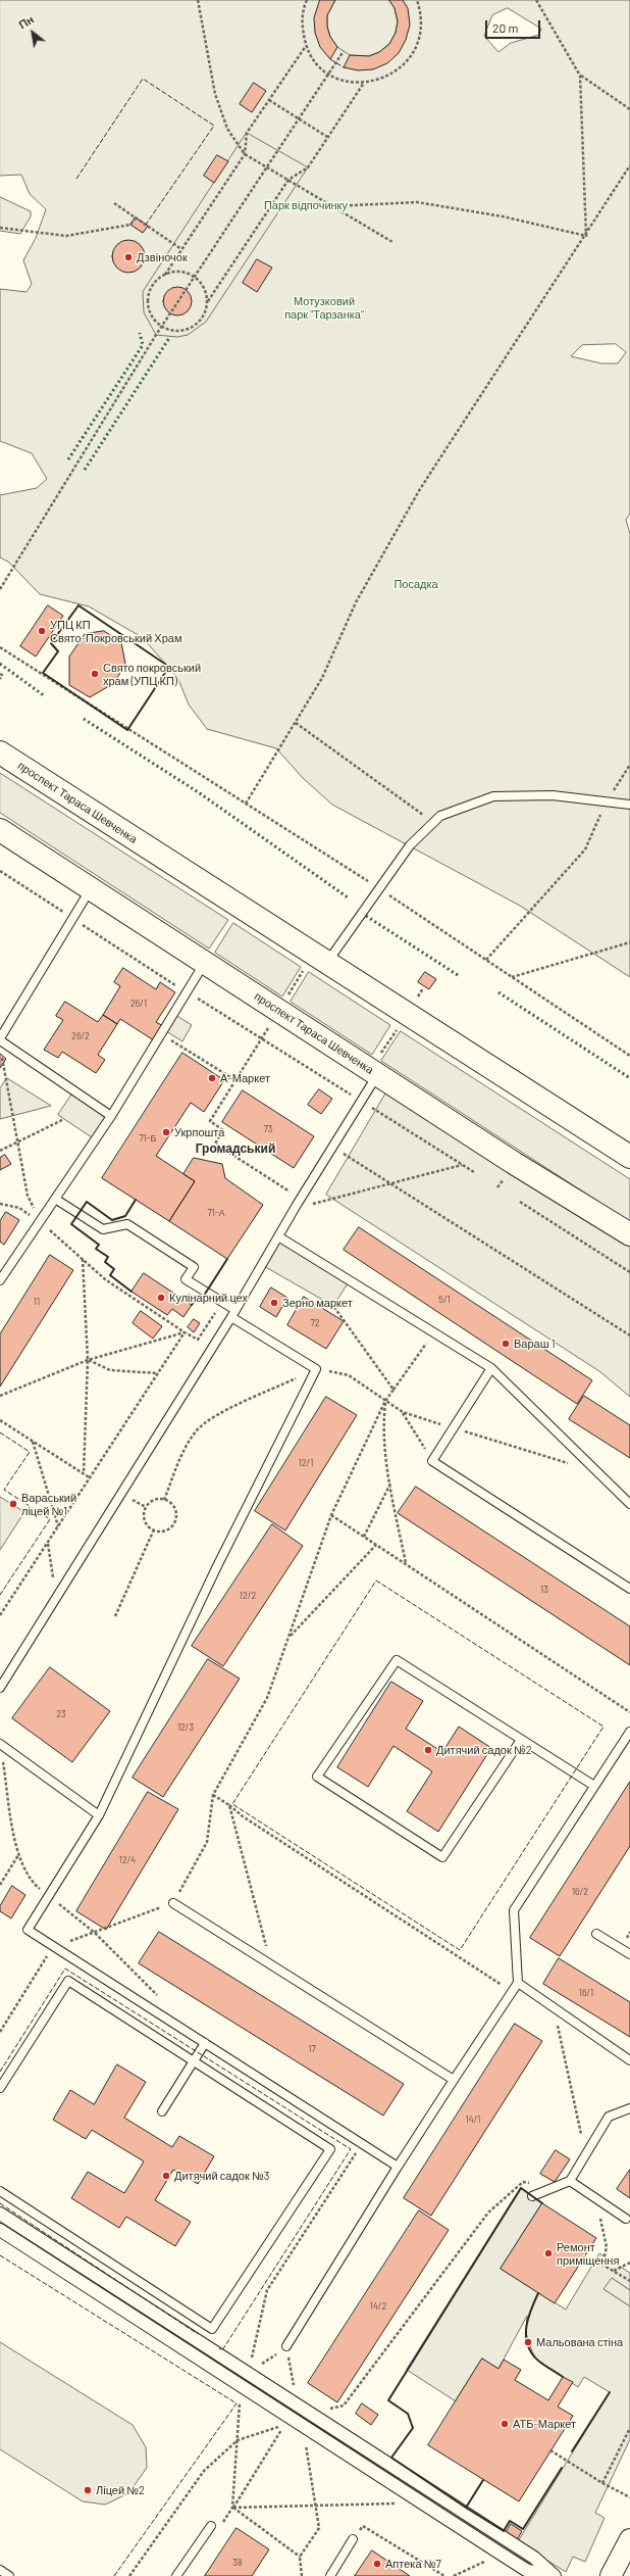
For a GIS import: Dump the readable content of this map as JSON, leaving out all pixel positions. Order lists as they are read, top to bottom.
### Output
{
  "streets": {
    "main road": ["проспект Тараса Шевченка"]
  },
  "districts": ["Громадський"],
  "parks": ["Парк відпочинку", "Мотузковий парк \"Тарзанка\"", "Посадка"],
  "places": [
    "Дзвіночок",
    "УПЦ КП Свято-Покровський Храм",
    "Свято покровський храм (УПЦ КП)",
    "А-Маркет",
    "Укрпошта",
    "Кулінарний цех",
    "Зерно маркет",
    "Вараш 1",
    "Вараський ліцей №1",
    "Дитячий садок №2",
    "Дитячий садок №3",
    "Ремонт приміщення",
    "Мальована стіна",
    "АТБ-Маркет",
    "Ліцей №2",
    "Аптека №7"
  ],
  "house_numbers": [
    "26/1",
    "26/2",
    "73",
    "71-Б",
    "71-А",
    "5/1",
    "11",
    "72",
    "12/1",
    "13",
    "12/2",
    "23",
    "12/3",
    "12/4",
    "16/2",
    "16/1",
    "17",
    "14/1",
    "14/2",
    "38"
  ],
  "scale_bar": "20 m",
  "north": "top left"
}
